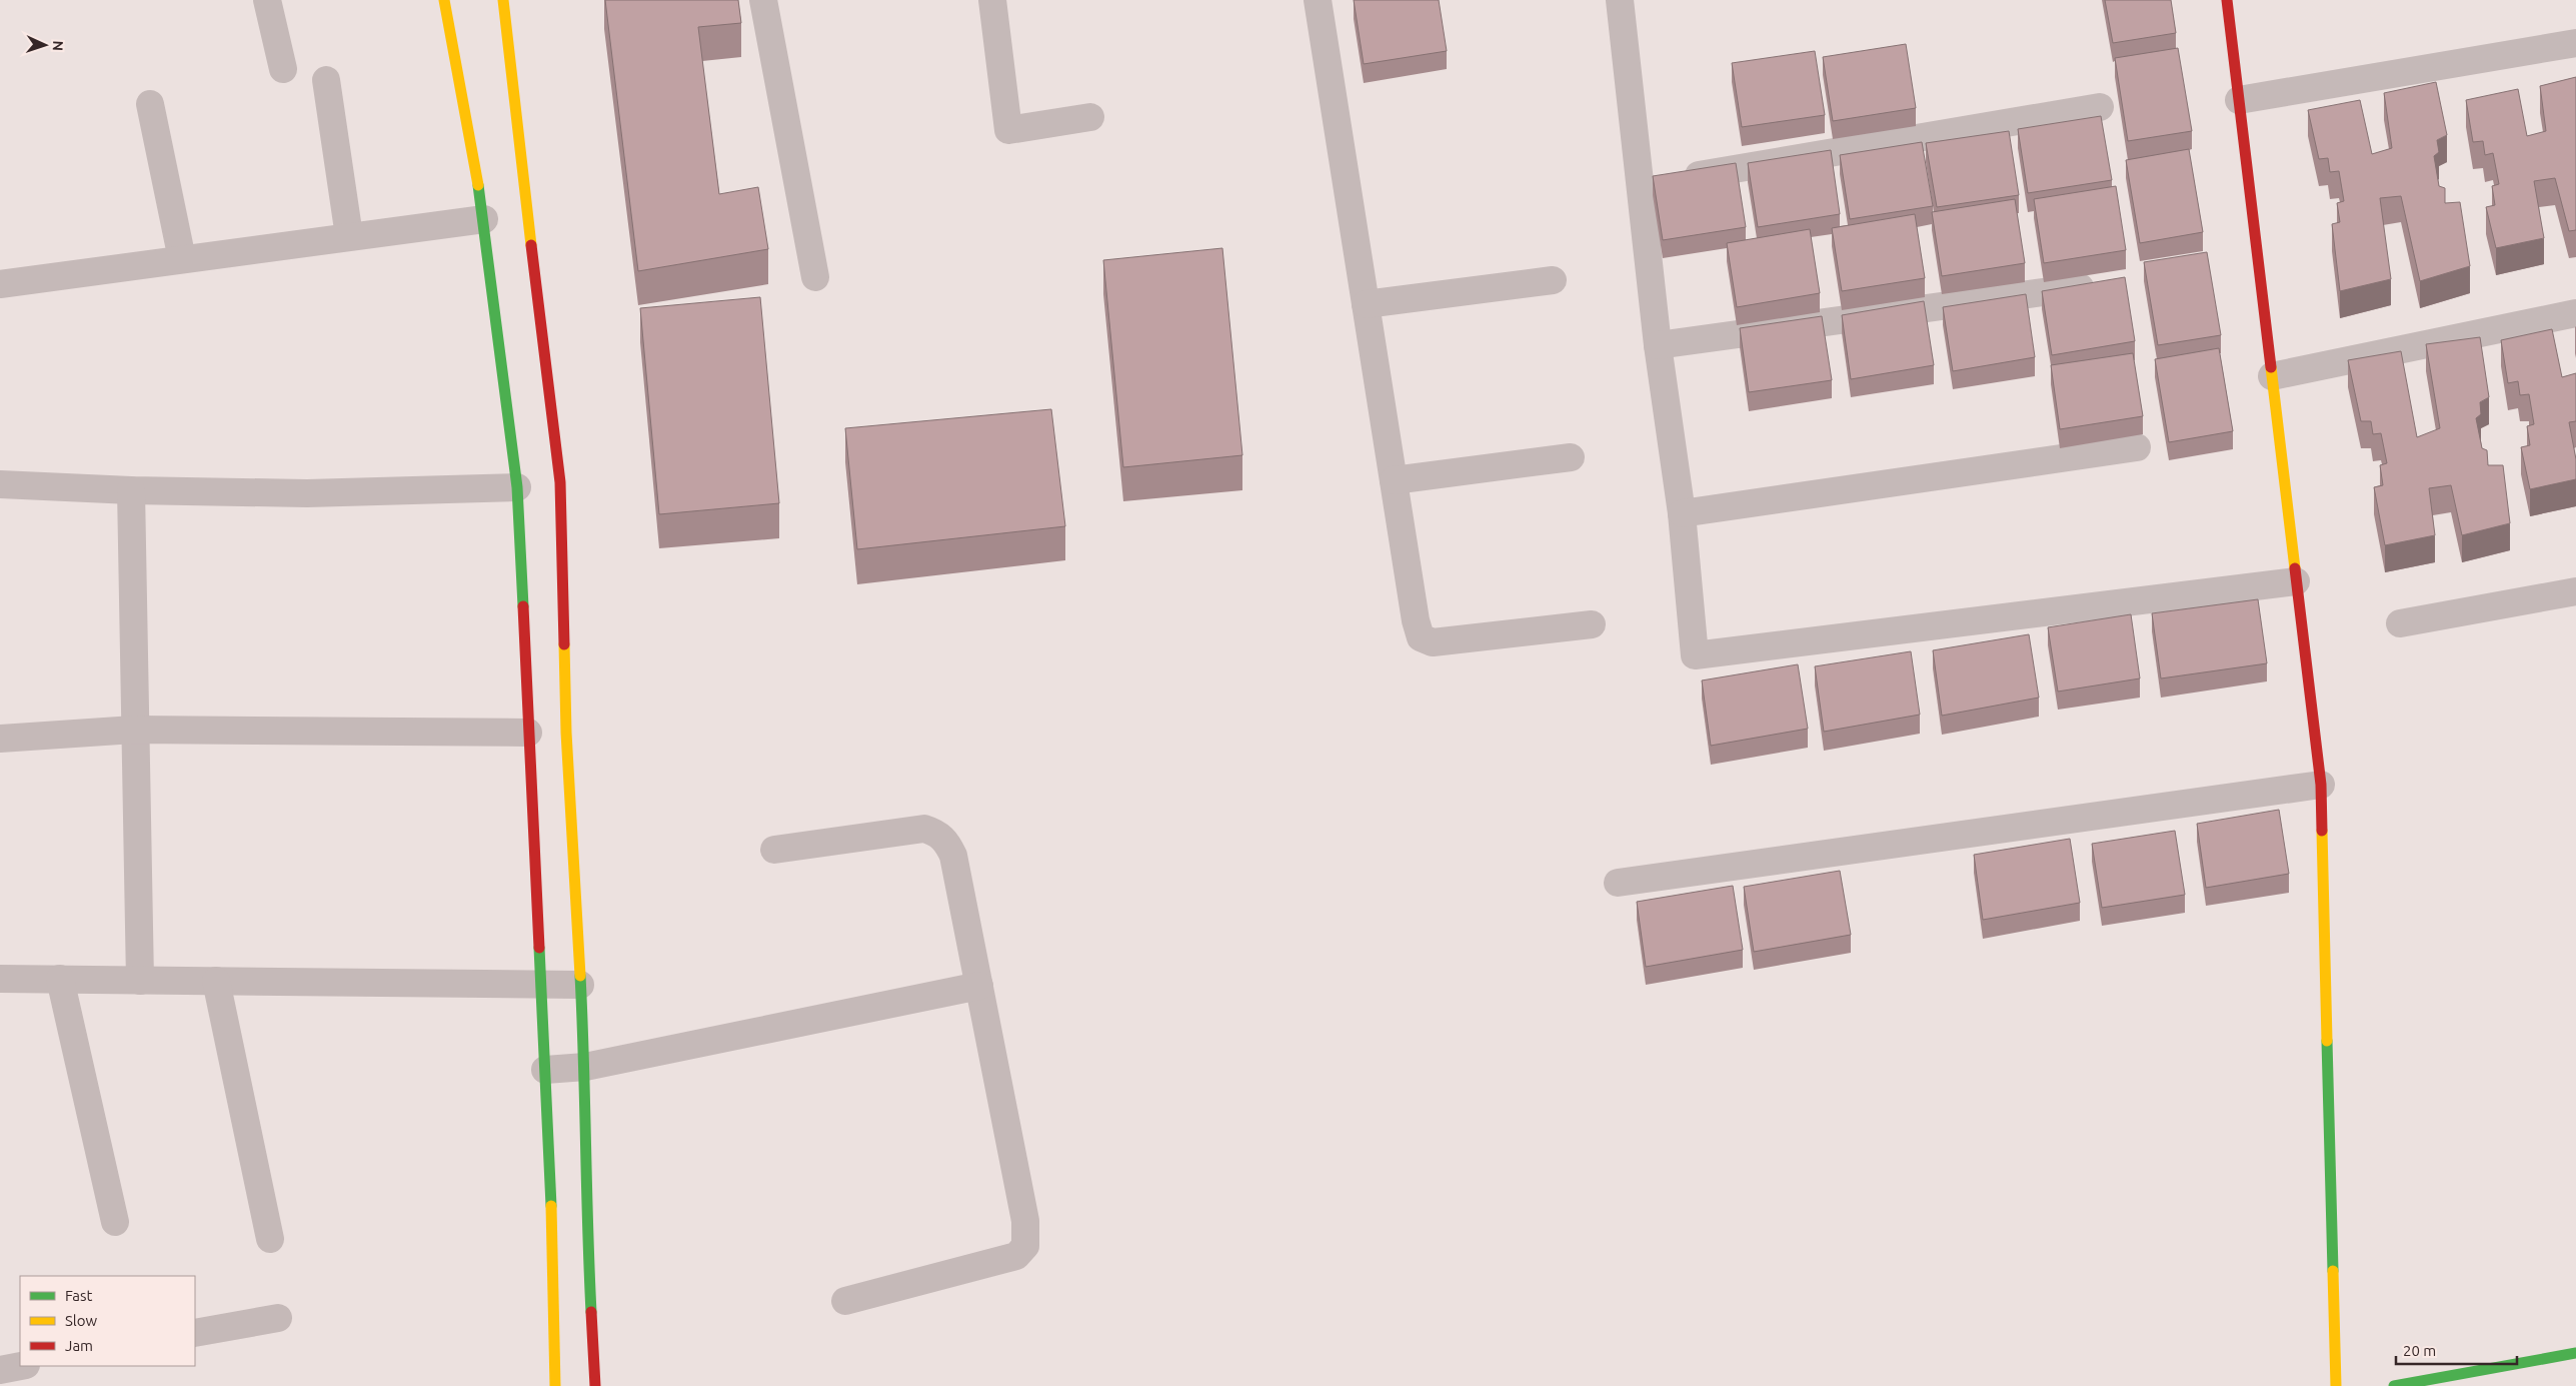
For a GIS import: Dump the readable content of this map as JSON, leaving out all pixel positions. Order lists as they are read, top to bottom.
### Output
{
  "legend": ["Fast", "Slow", "Jam"],
  "scale_bar": "20 m",
  "north": "right"
}
